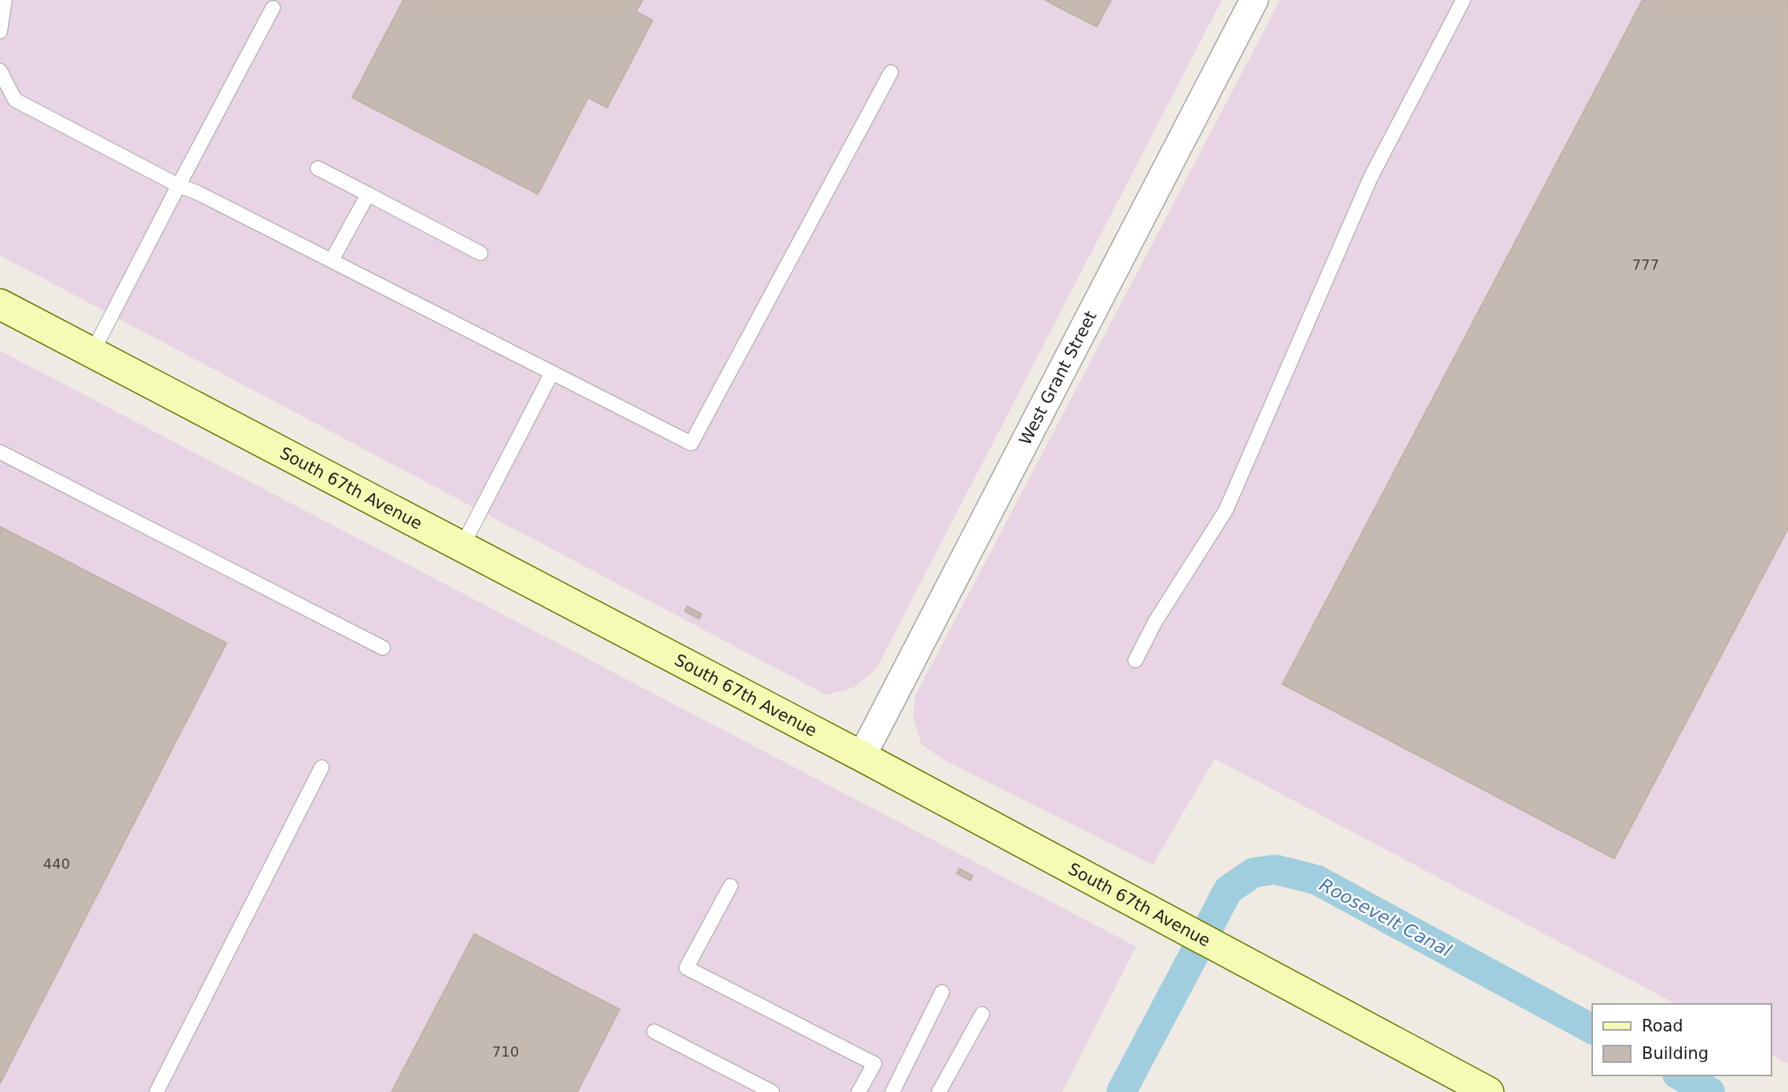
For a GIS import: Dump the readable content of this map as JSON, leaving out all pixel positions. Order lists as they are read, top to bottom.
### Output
{
  "streets": {
    "main road": ["South 67th Avenue"],
    "street": ["West Grant Street"]
  },
  "crossings": [
    ["West Grant Street", "South 67th Avenue"]
  ],
  "water": ["Roosevelt Canal"],
  "house_numbers": ["777", "440", "710"],
  "legend": ["Road", "Building"]
}
